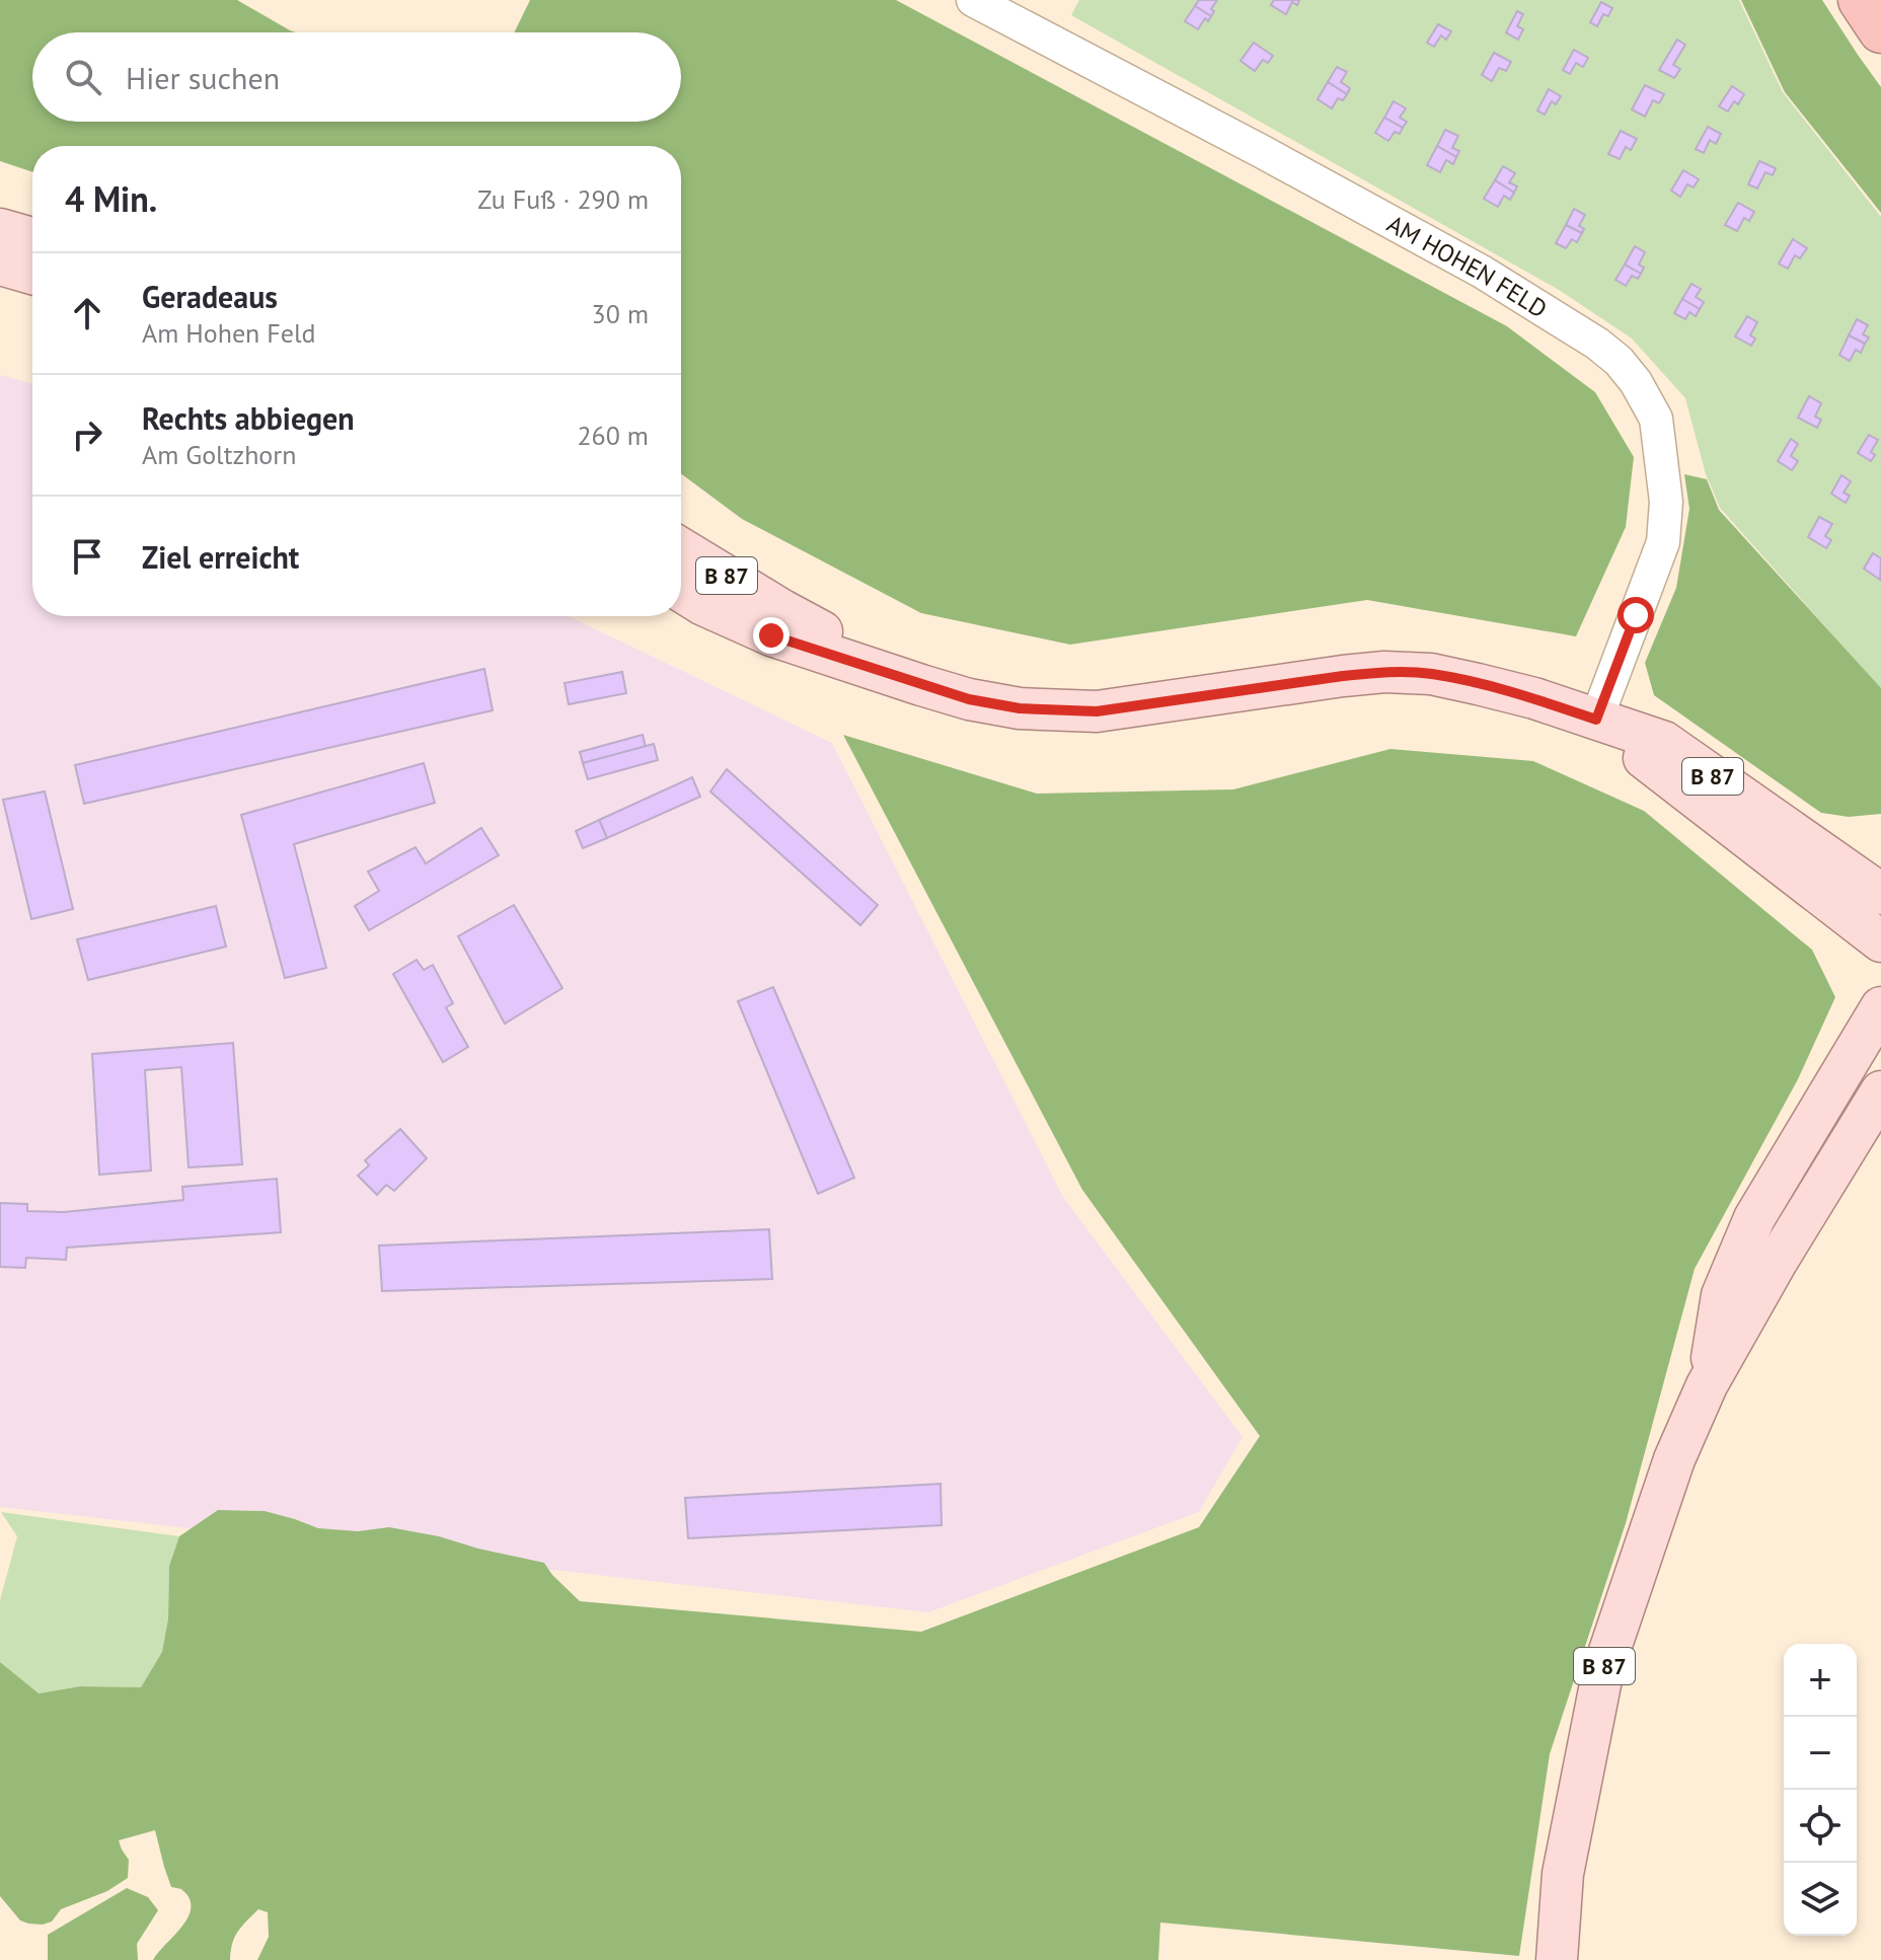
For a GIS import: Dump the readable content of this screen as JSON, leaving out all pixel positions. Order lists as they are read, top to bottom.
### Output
{
  "streets": {
    "main road": ["B 87"],
    "street": ["AM HOHEN FELD"]
  },
  "crossings": [
    ["AM HOHEN FELD", "B 87"]
  ],
  "page": {
    "search": "Hier suchen",
    "heading": ["4 Min.", "Zu Fuß · 290 m"],
    "list": [
      ["Geradeaus", "Am Hohen Feld", "30 m"],
      ["Rechts abbiegen", "Am Goltzhorn", "260 m"],
      "Ziel erreicht"
    ],
    "map_buttons": ["+", "−"]
  }
}
